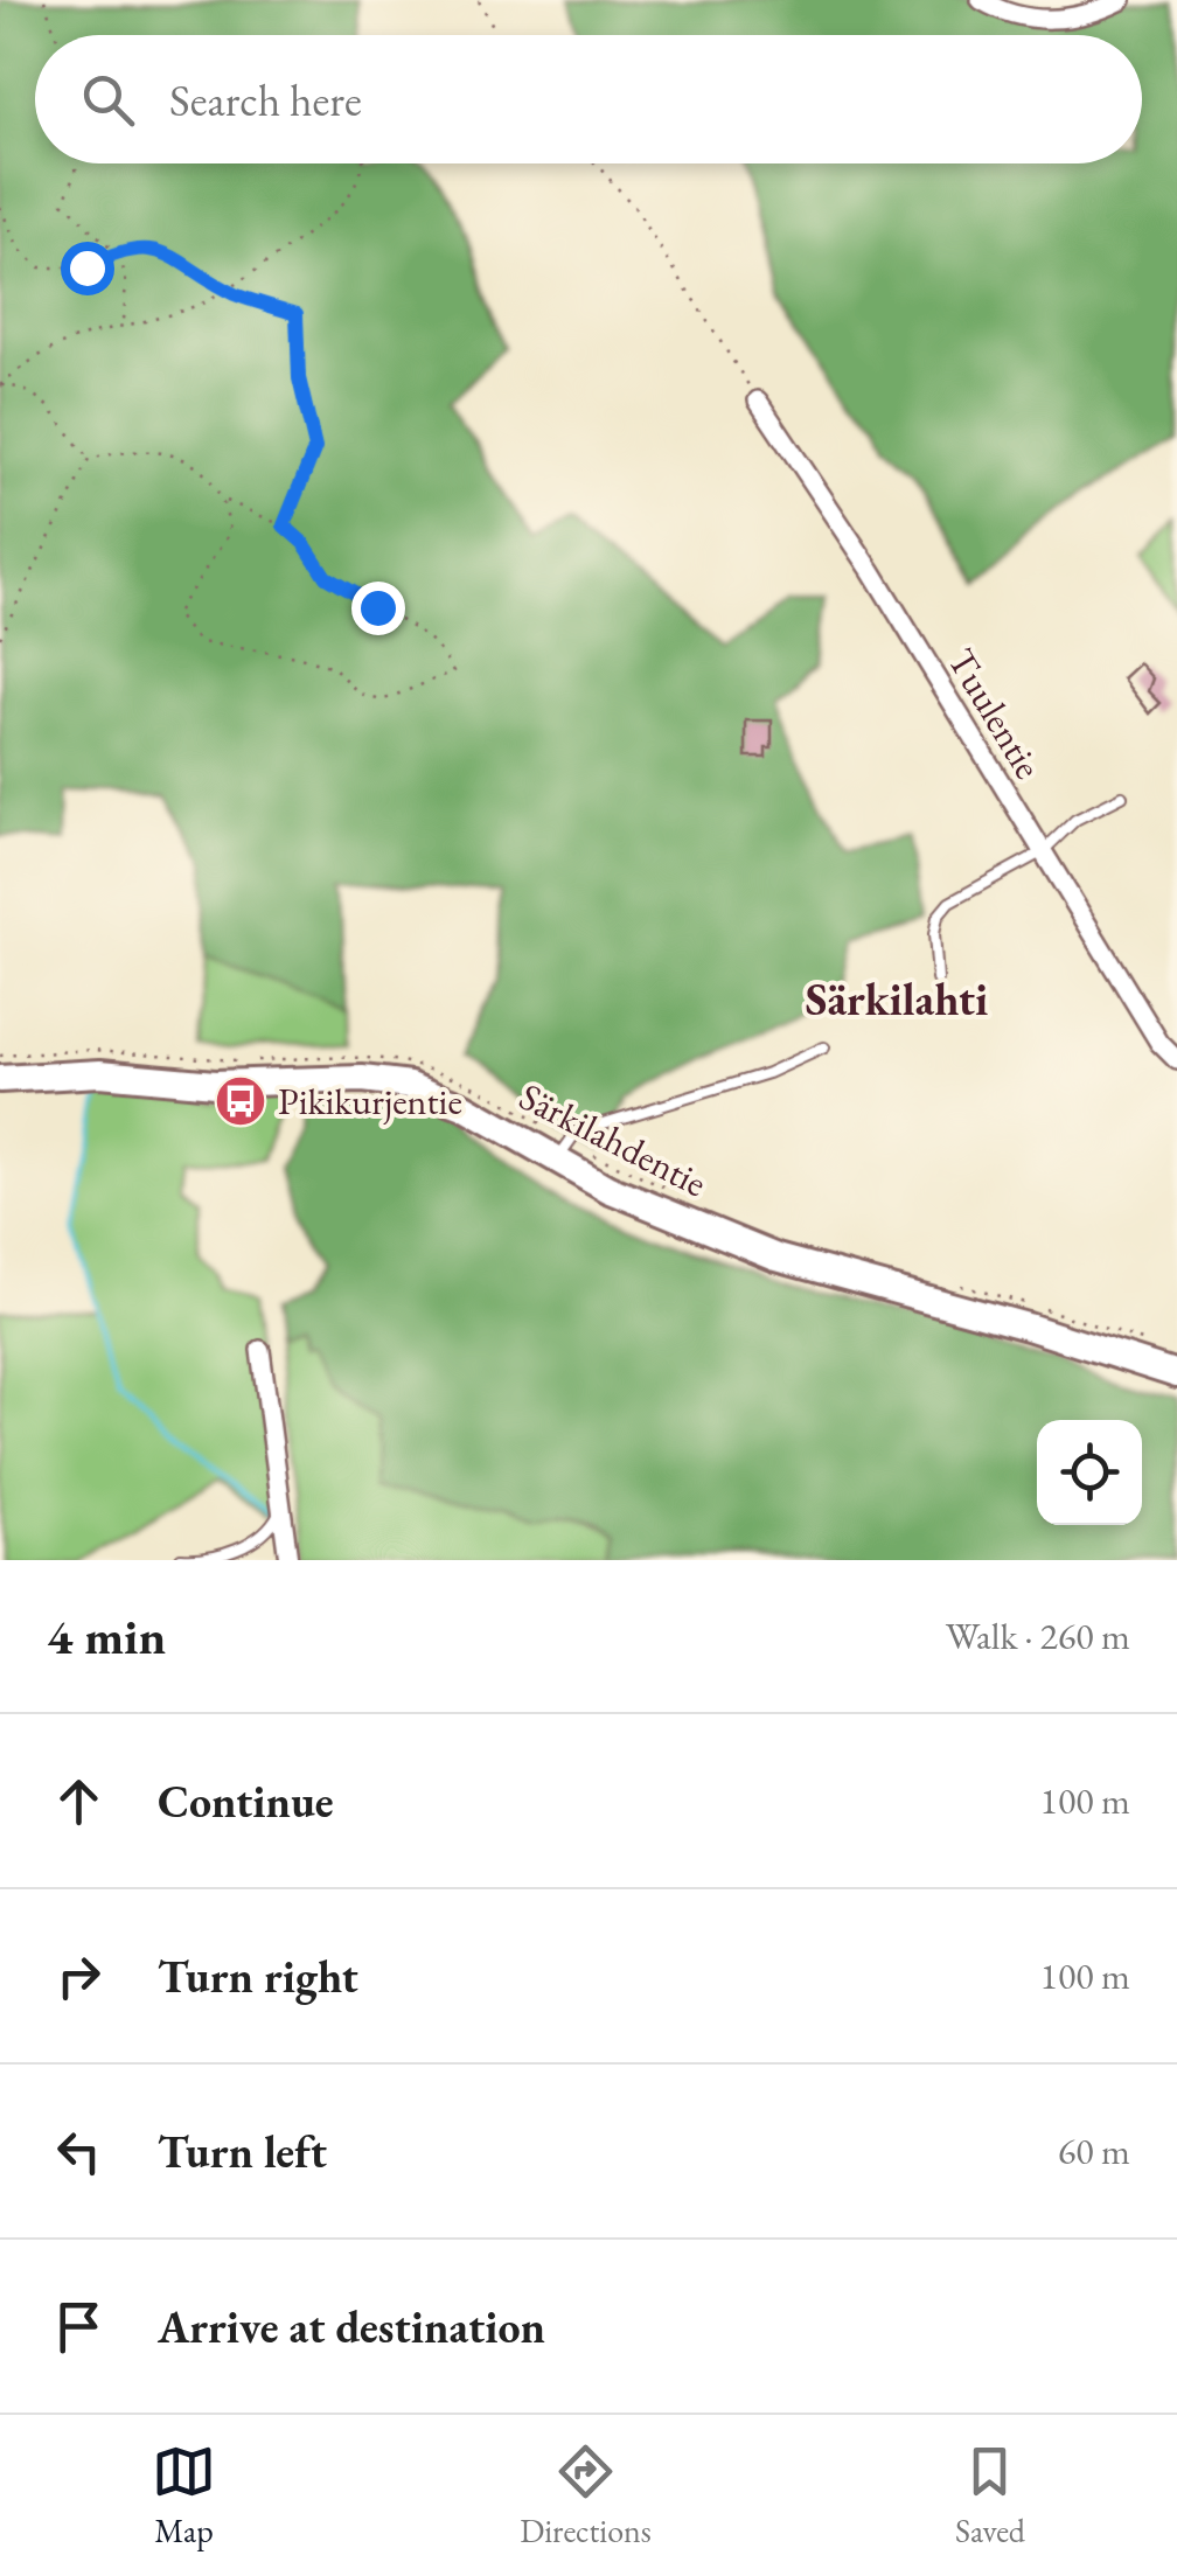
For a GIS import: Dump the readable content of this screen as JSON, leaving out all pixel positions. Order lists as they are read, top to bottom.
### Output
{
  "streets": {
    "street": ["Tuulentie", "Särkilahdentie"]
  },
  "districts": ["Särkilahti"],
  "places": {
    "bus stop": ["Pikikurjentie"]
  },
  "page": {
    "search": "Search here",
    "heading": ["4 min", "Walk · 260 m"],
    "list": [
      ["Continue", "100 m"],
      ["Turn right", "100 m"],
      ["Turn left", "60 m"],
      "Arrive at destination"
    ],
    "nav": ["Map", "Directions", "Saved"]
  }
}
